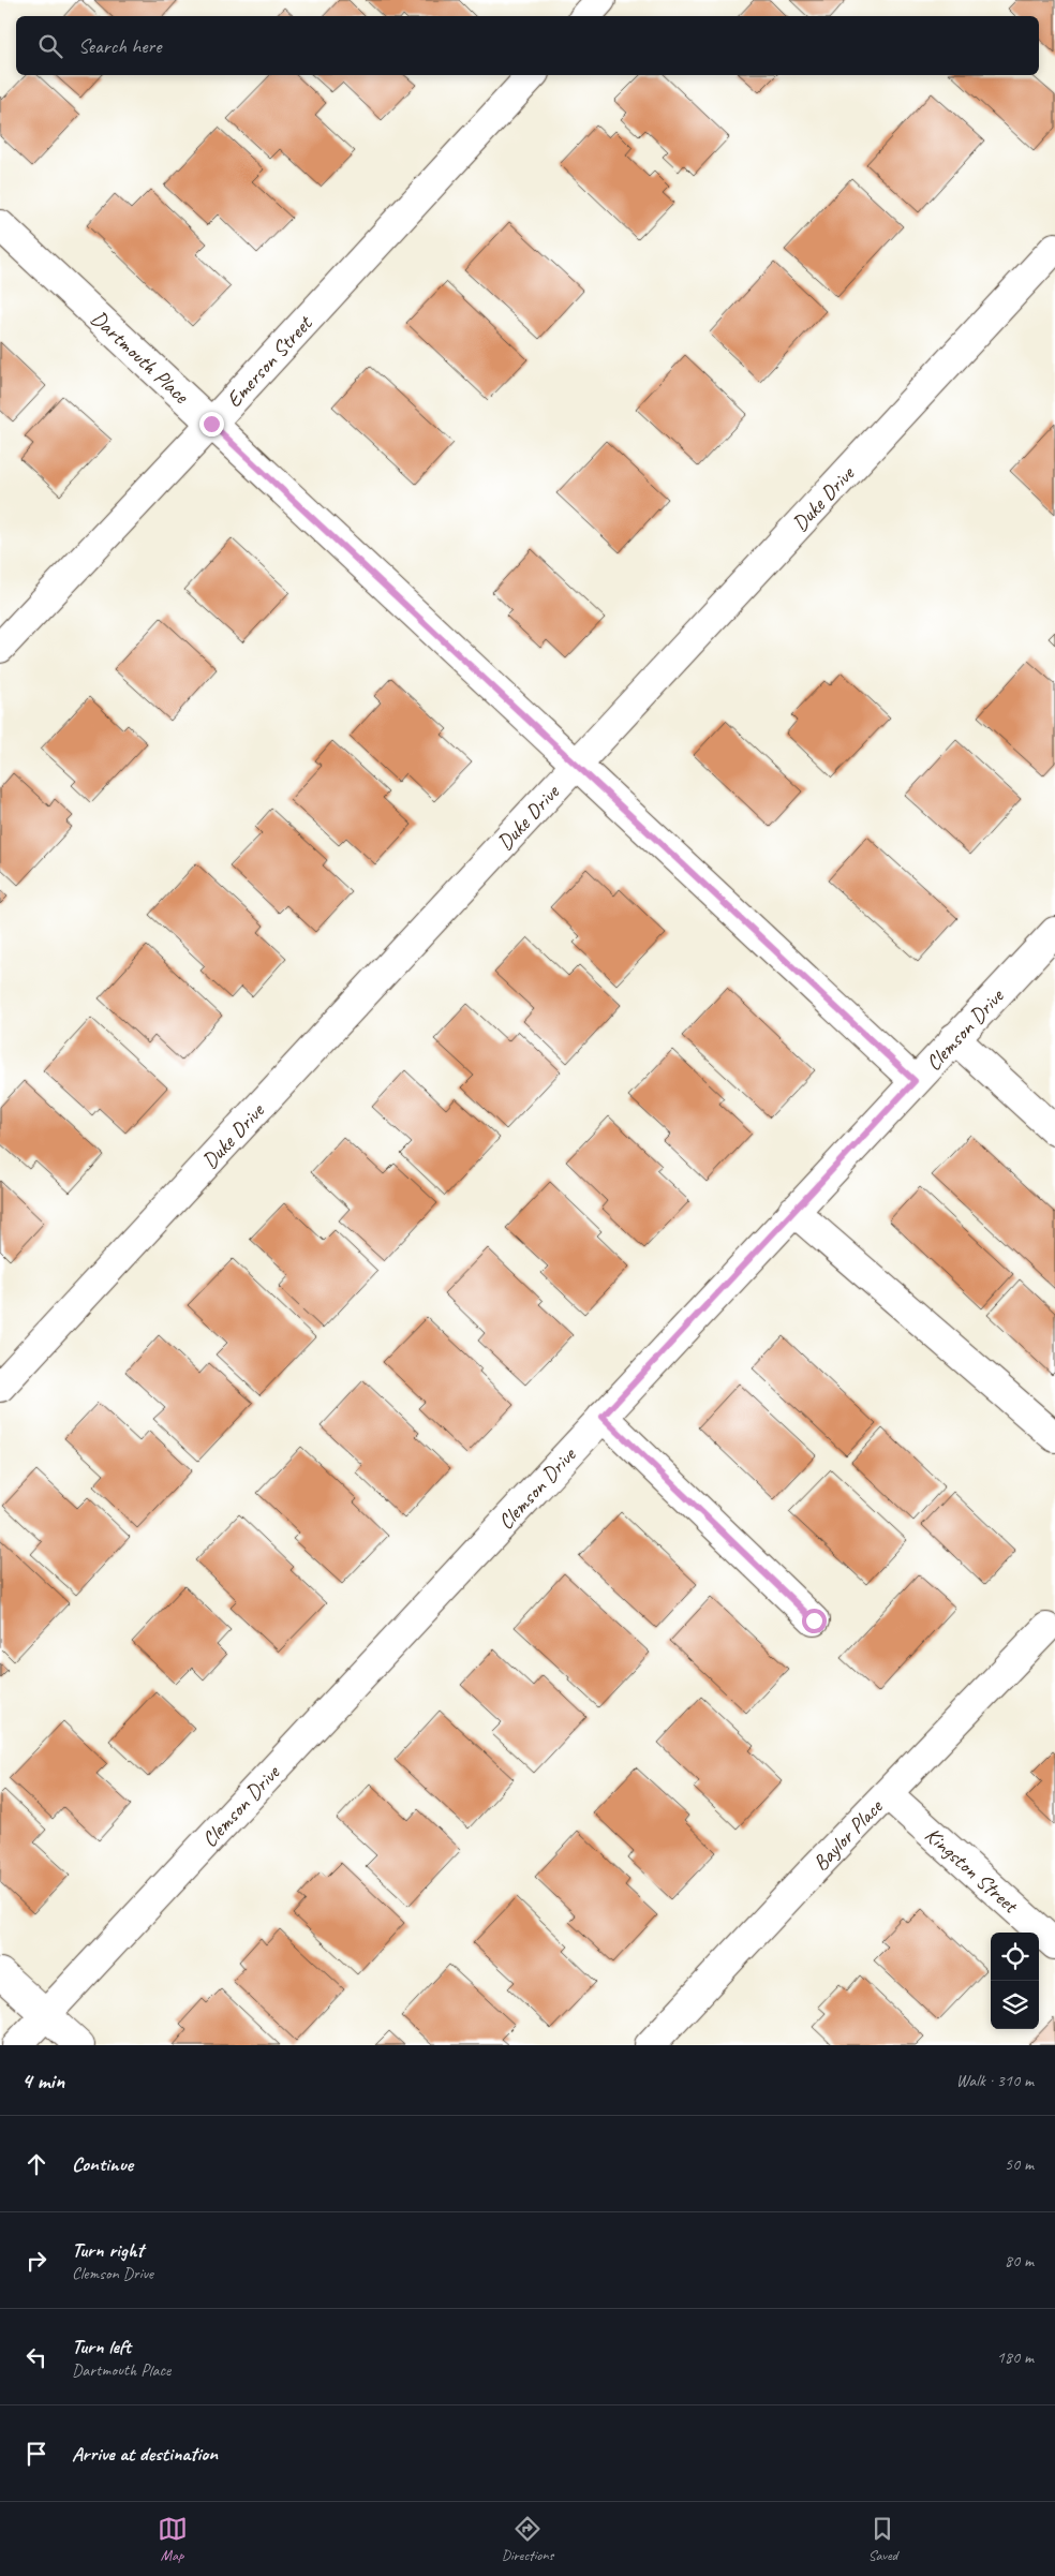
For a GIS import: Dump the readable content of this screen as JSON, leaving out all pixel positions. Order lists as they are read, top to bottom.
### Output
{
  "streets": {
    "street": [
      "Dartmouth Place",
      "Emerson Street",
      "Duke Drive",
      "Clemson Drive",
      "Baylor Place",
      "Kingston Street"
    ]
  },
  "crossings": [
    ["Dartmouth Place", "Emerson Street"],
    ["Dartmouth Place", "Duke Drive"],
    ["Dartmouth Place", "Clemson Drive"],
    ["Baylor Place", "Kingston Street"]
  ],
  "page": {
    "search": "Search here",
    "heading": ["4 min", "Walk · 310 m"],
    "list": [
      ["Continue", "50 m"],
      ["Turn right", "Clemson Drive", "80 m"],
      ["Turn left", "Dartmouth Place", "180 m"],
      "Arrive at destination"
    ],
    "nav": ["Map", "Directions", "Saved"]
  }
}
